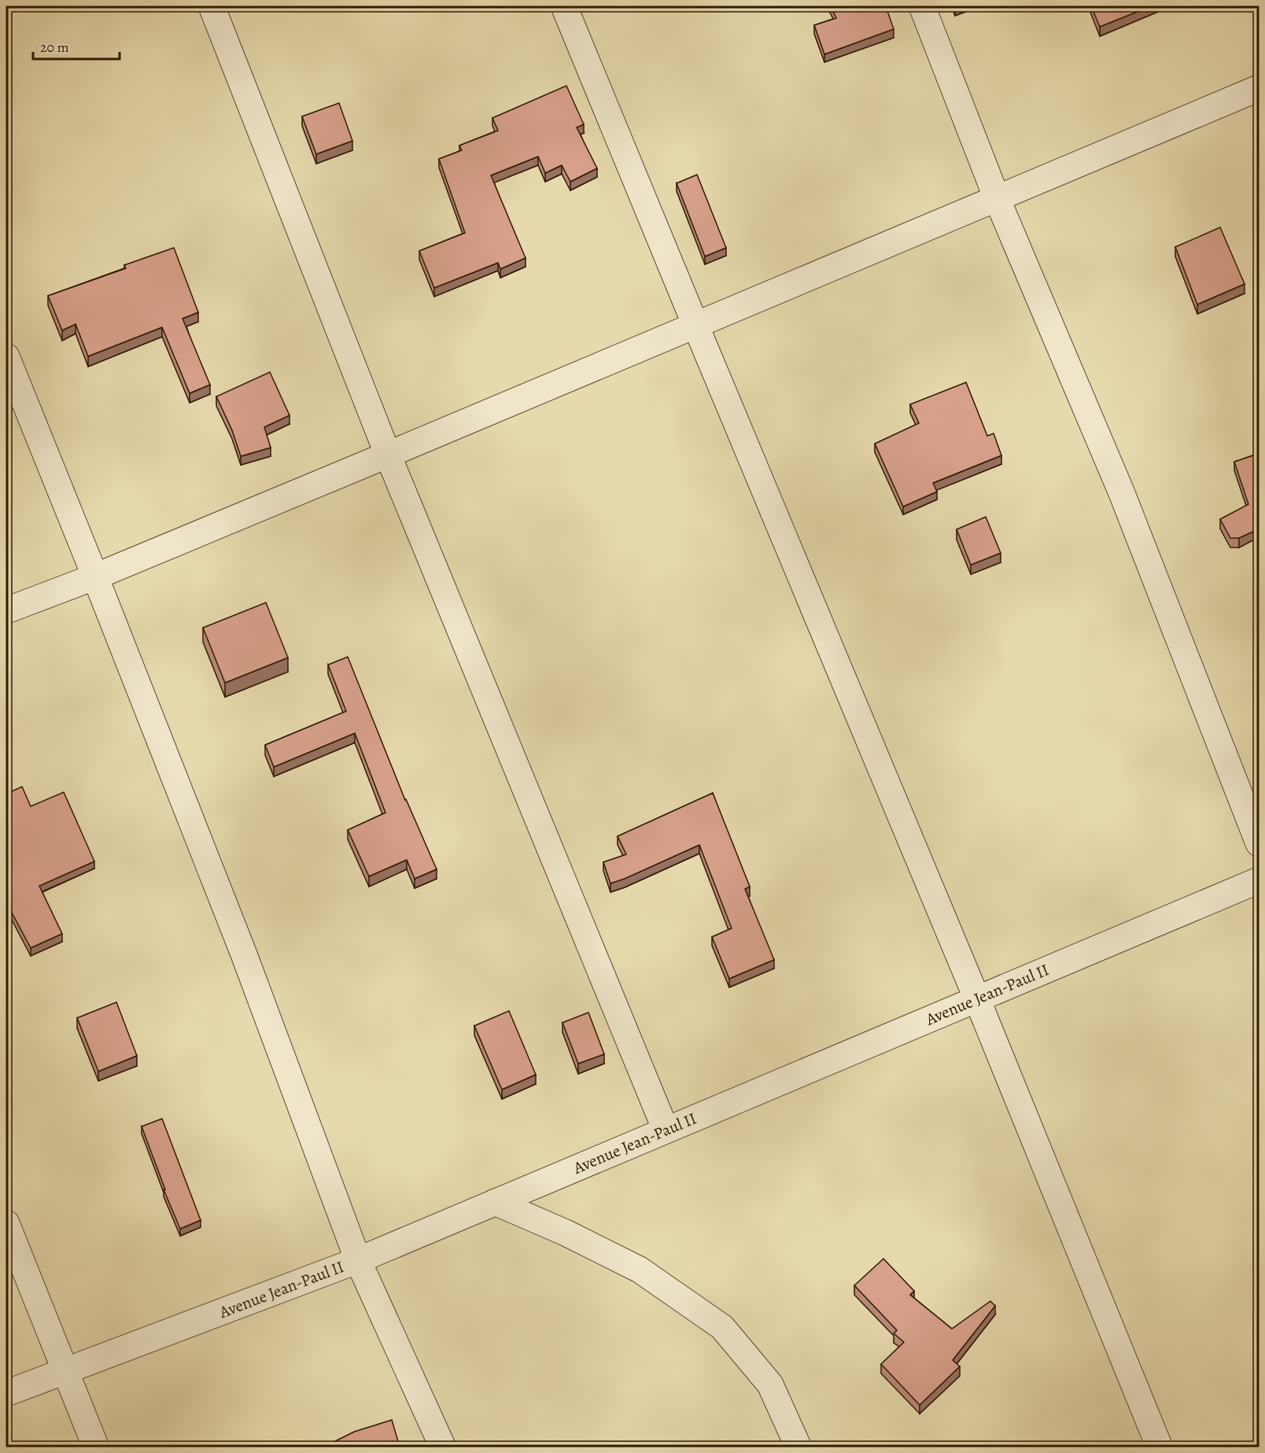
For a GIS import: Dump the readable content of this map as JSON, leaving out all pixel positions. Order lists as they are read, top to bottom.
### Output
{
  "streets": {
    "street": ["Avenue Jean-Paul II"]
  },
  "scale_bar": "20 m"
}
